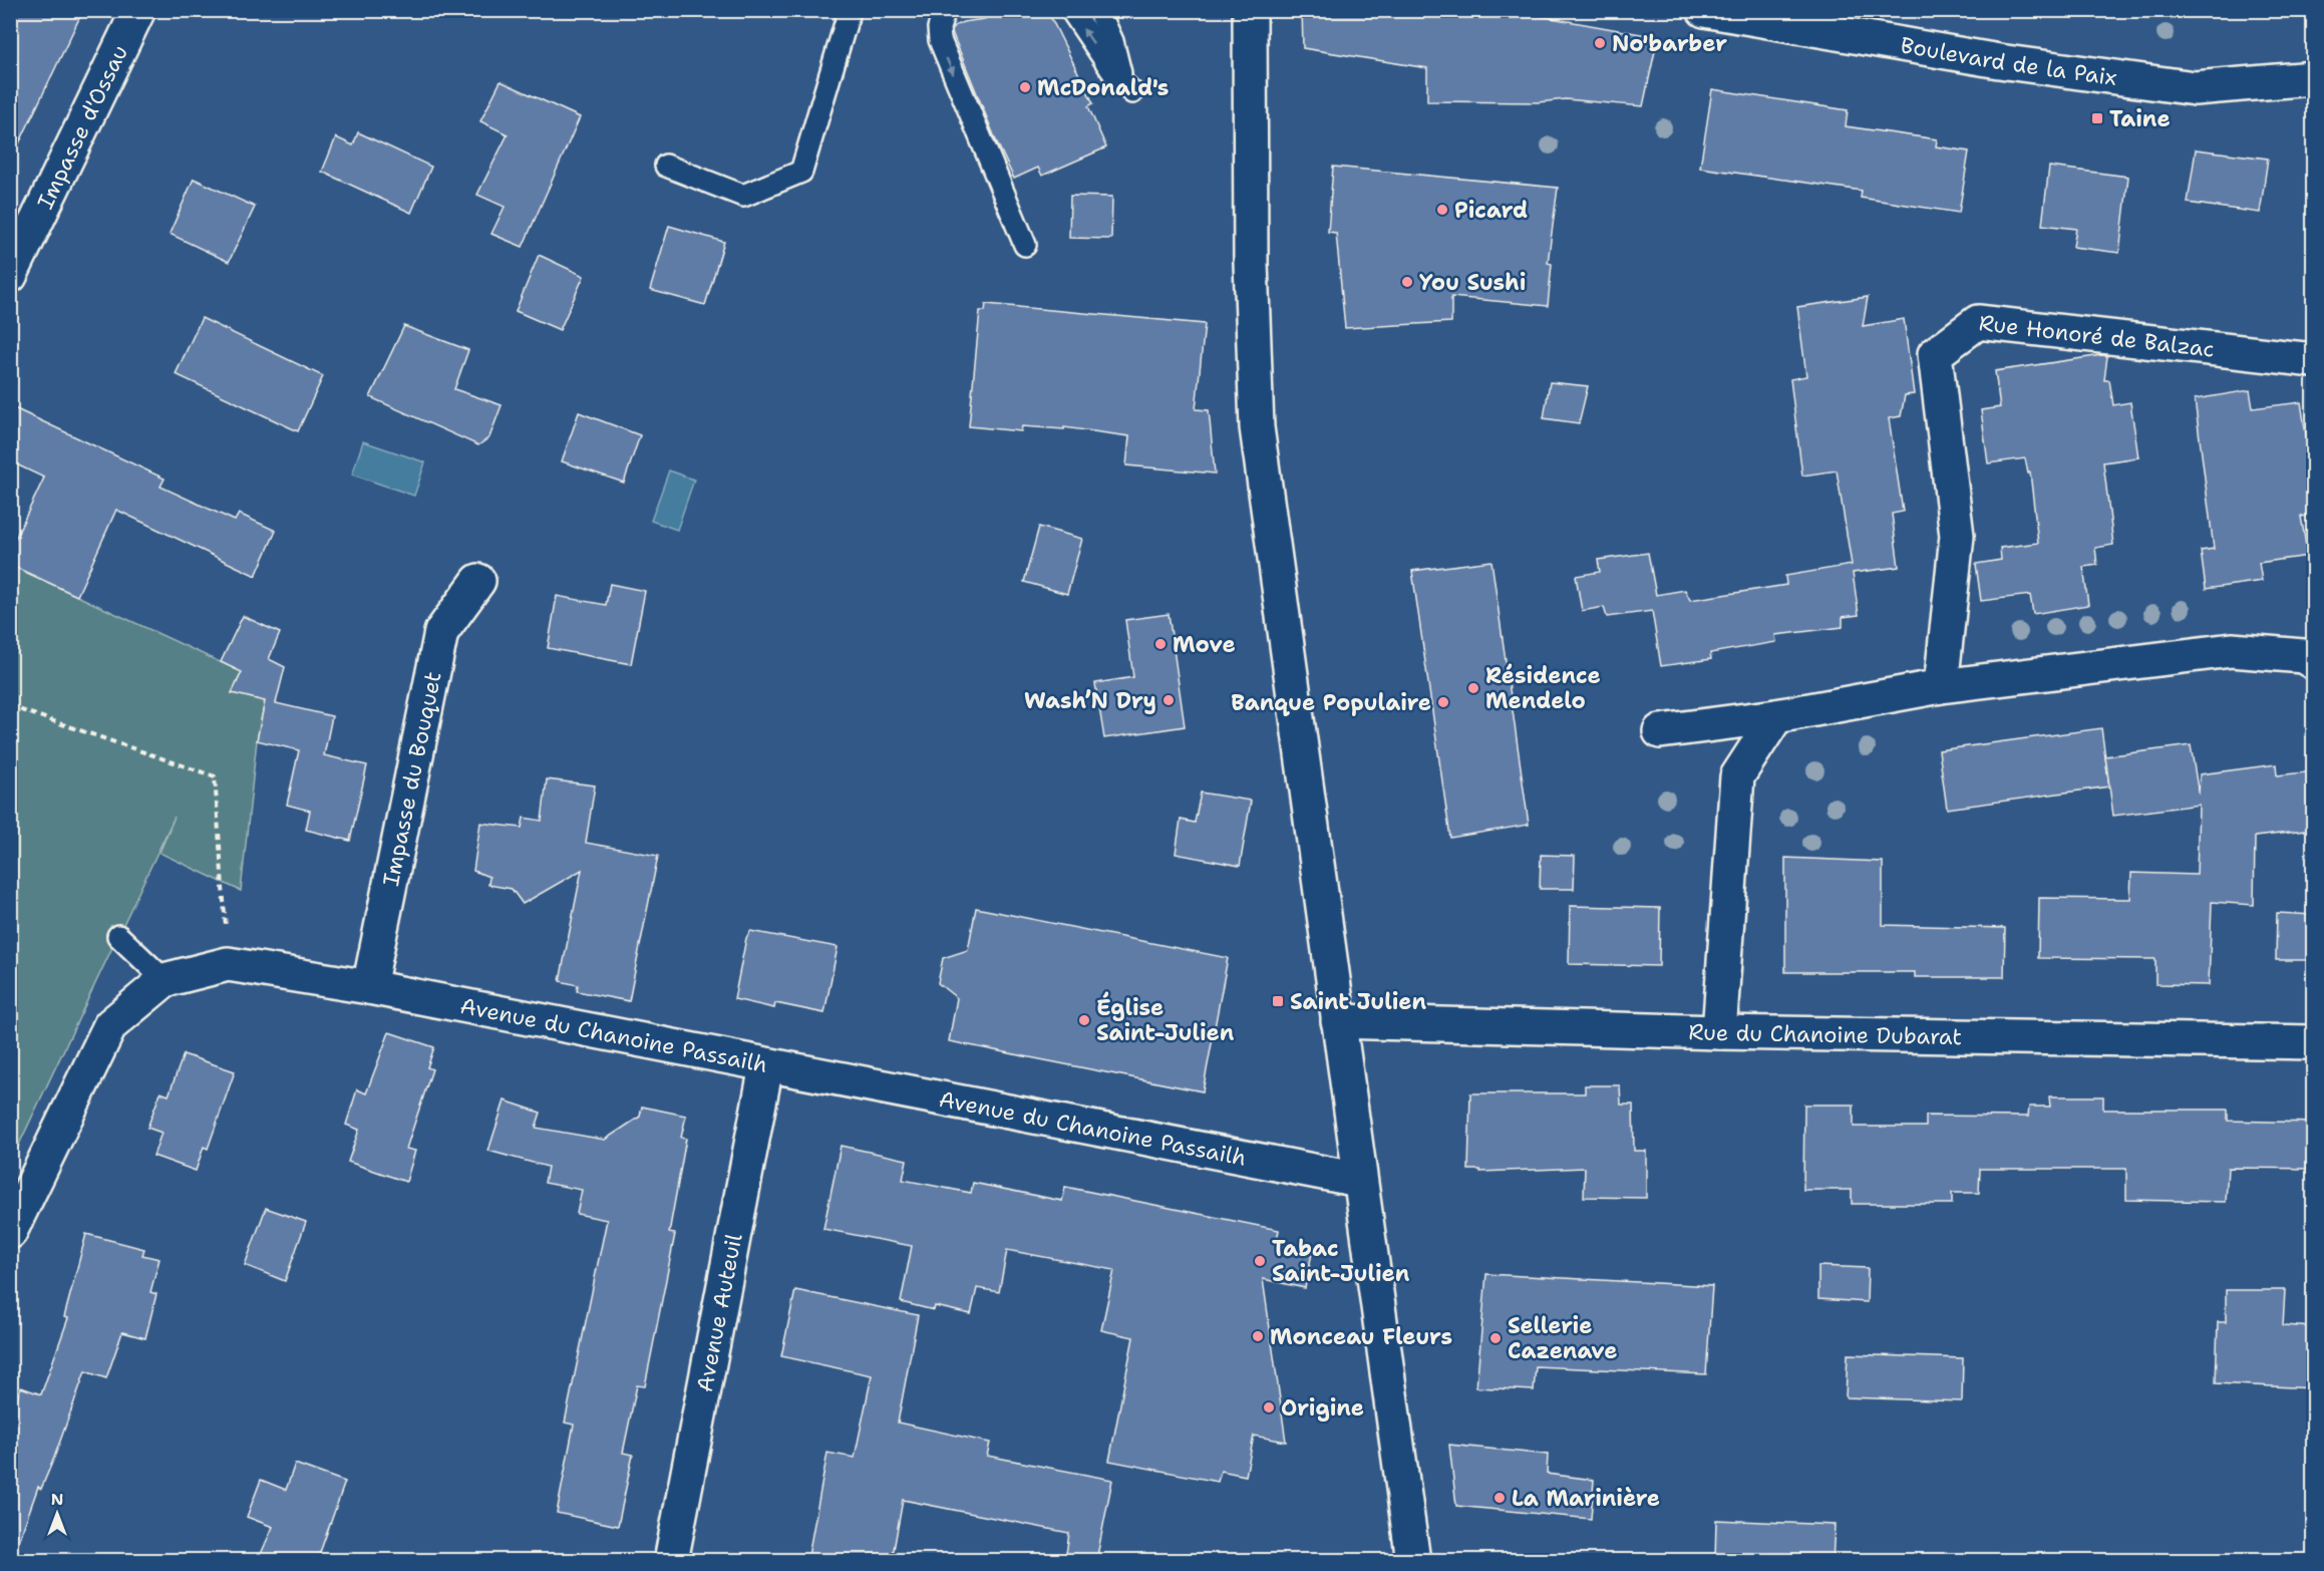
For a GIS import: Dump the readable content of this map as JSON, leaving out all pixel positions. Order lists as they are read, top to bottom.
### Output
{
  "streets": {
    "street": [
      "Boulevard de la Paix",
      "Impasse d'Ossau",
      "Rue Honoré de Balzac",
      "Impasse du Bouquet",
      "Rue du Chanoine Dubarat",
      "Avenue du Chanoine Passailh",
      "Avenue Auteuil"
    ]
  },
  "crossings": [
    ["Impasse du Bouquet", "Avenue du Chanoine Passailh"],
    ["Avenue du Chanoine Passailh", "Avenue Auteuil"]
  ],
  "places": {
    "other": [
      "No'barber",
      "McDonald's",
      "Picard",
      "You Sushi",
      "Move",
      "Résidence Mendelo",
      "Wash’N Dry",
      "Banque Populaire",
      "Église Saint-Julien",
      "Tabac Saint-Julien",
      "Monceau Fleurs",
      "Sellerie Cazenave",
      "Origine",
      "La Marinière"
    ],
    "transit": ["Taine", "Saint Julien"]
  },
  "north": "top"
}
